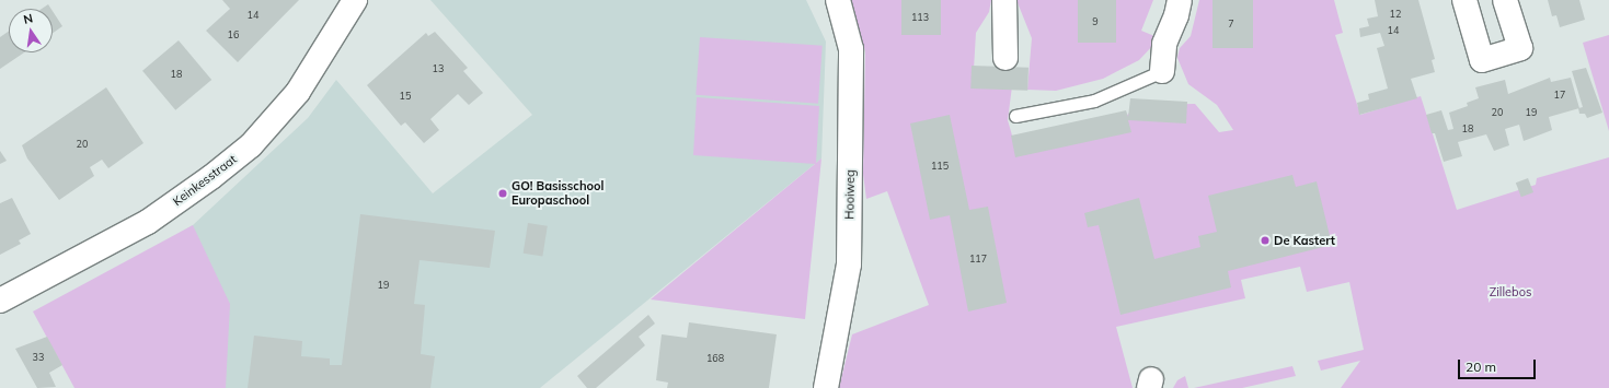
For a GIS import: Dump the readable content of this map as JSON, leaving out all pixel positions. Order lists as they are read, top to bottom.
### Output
{
  "streets": {
    "street": ["Keinkesstraat", "Hooiweg"]
  },
  "parks": ["Zillebos"],
  "places": ["GO! Basisschool Europaschool", "De Kastert"],
  "house_numbers": [
    "12",
    "14",
    "113",
    "9",
    "7",
    "14",
    "16",
    "13",
    "18",
    "17",
    "15",
    "20",
    "19",
    "18",
    "20",
    "115",
    "117",
    "19",
    "33",
    "168"
  ],
  "scale_bar": "20 m",
  "north": "top"
}
